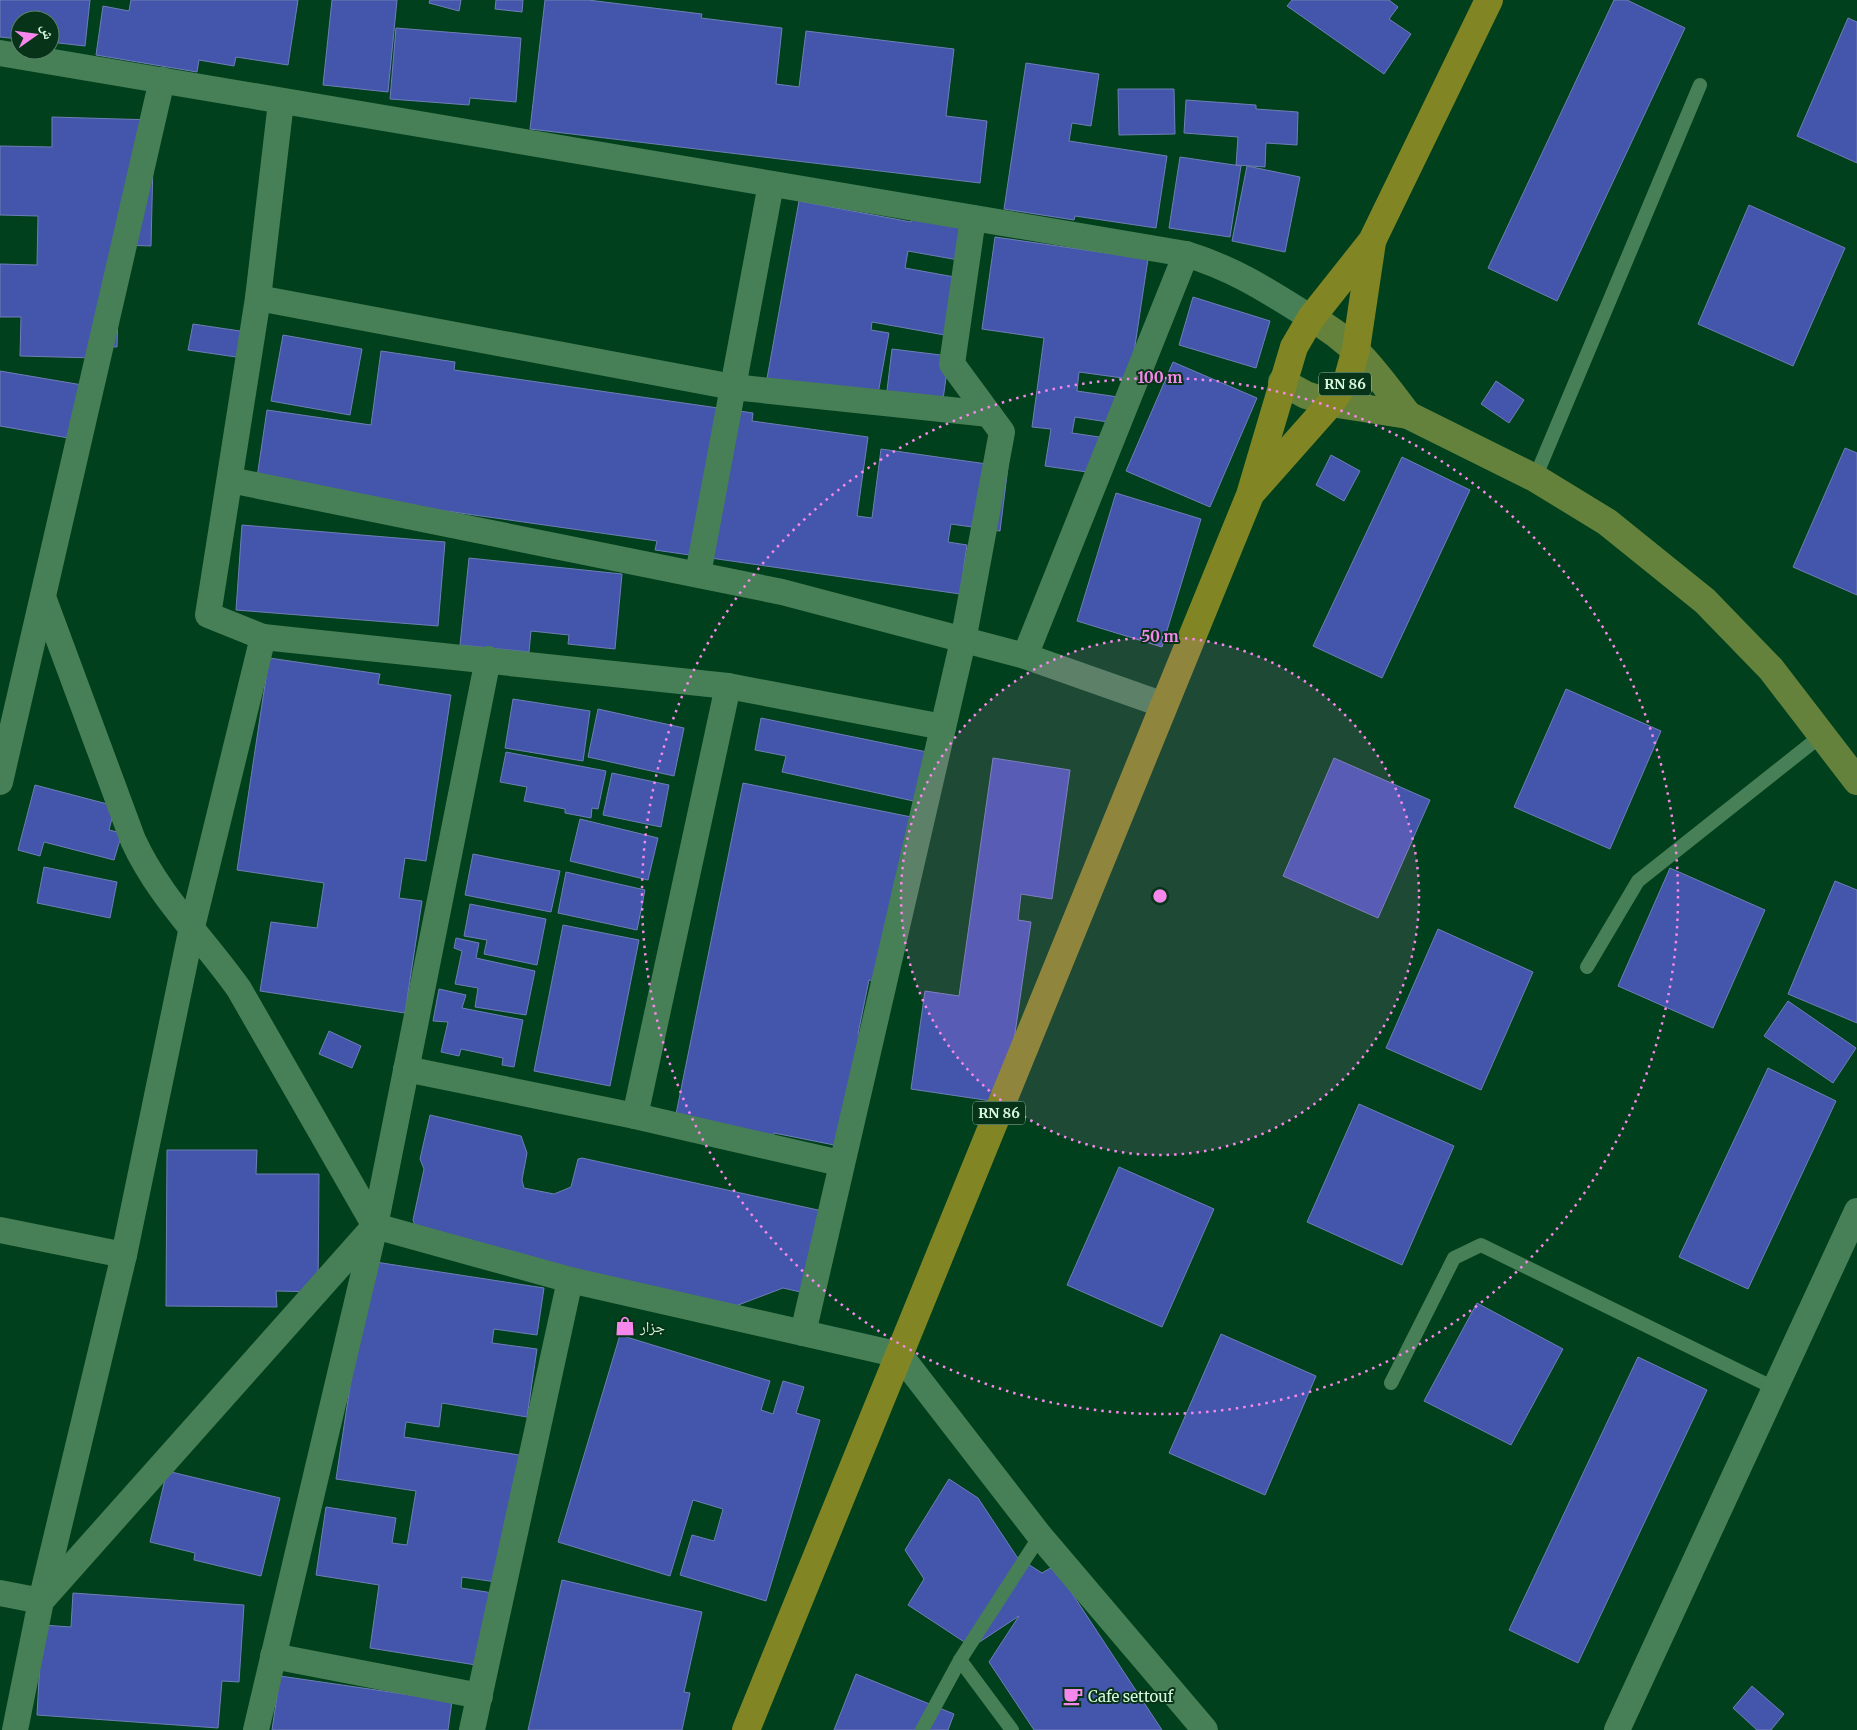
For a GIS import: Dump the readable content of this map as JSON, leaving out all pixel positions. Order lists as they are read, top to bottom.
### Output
{
  "streets": {
    "main road": ["RN 86"]
  },
  "places": {
    "shop": ["جزار"],
    "cafe": ["Cafe settouf"]
  },
  "north": "right",
  "rings": ["100 m", "50 m"]
}
